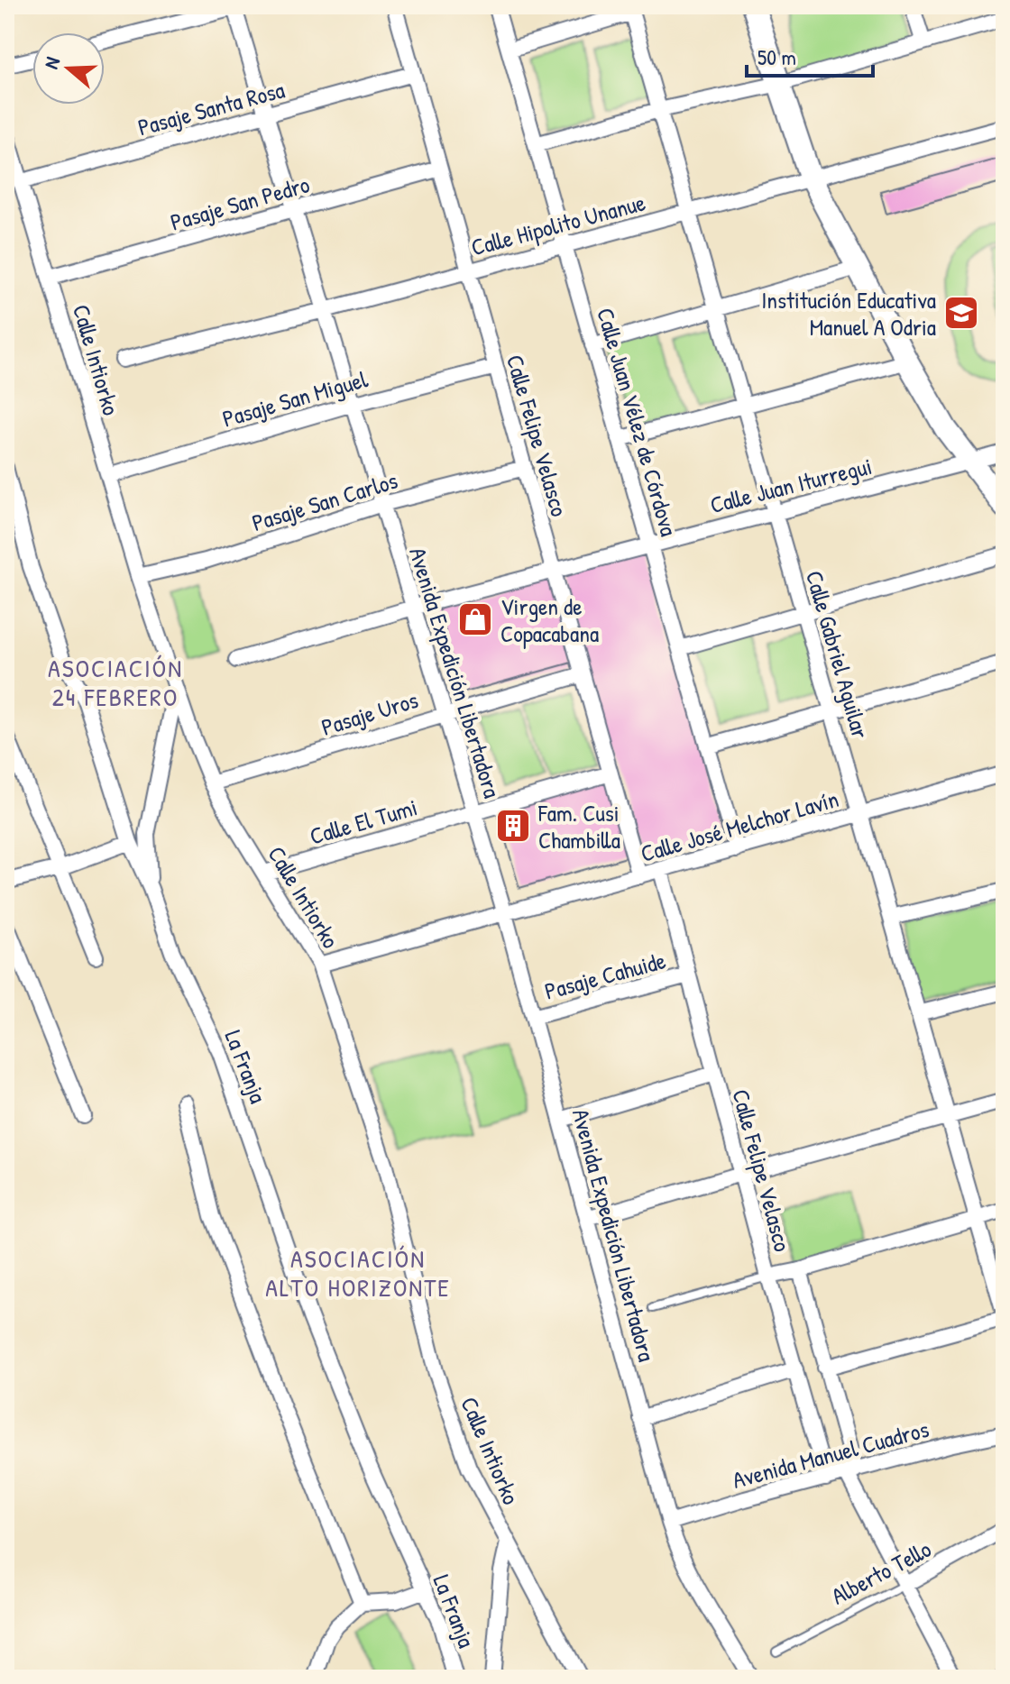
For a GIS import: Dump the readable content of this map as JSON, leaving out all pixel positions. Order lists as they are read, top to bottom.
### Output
{
  "streets": {
    "street": [
      "Pasaje Santa Rosa",
      "Pasaje San Pedro",
      "Calle Hipolito Unanue",
      "Calle Intiorko",
      "Pasaje San Miguel",
      "Calle Juan Vélez de Córdova",
      "Calle Felipe Velasco",
      "Calle Juan Iturregui",
      "Pasaje San Carlos",
      "Calle Gabriel Aguilar",
      "Avenida Expedición Libertadora",
      "Pasaje Uros",
      "Calle El Tumi",
      "Calle José Melchor Lavín",
      "Pasaje Cahuide",
      "La Franja",
      "Avenida Manuel Cuadros",
      "Alberto Tello"
    ]
  },
  "crossings": [
    ["Pasaje Santa Rosa", "Calle Intiorko"],
    ["Pasaje Santa Rosa", "Calle Felipe Velasco"],
    ["Pasaje Santa Rosa", "Avenida Expedición Libertadora"],
    ["Pasaje San Pedro", "Calle Intiorko"],
    ["Pasaje San Pedro", "Calle Felipe Velasco"],
    ["Pasaje San Pedro", "Avenida Expedición Libertadora"],
    ["Calle Hipolito Unanue", "Calle Juan Vélez de Córdova"],
    ["Calle Hipolito Unanue", "Calle Felipe Velasco"],
    ["Calle Hipolito Unanue", "Calle Gabriel Aguilar"],
    ["Calle Hipolito Unanue", "Avenida Expedición Libertadora"],
    ["Calle Intiorko", "Pasaje San Miguel"],
    ["Calle Intiorko", "Pasaje San Carlos"],
    ["Calle Intiorko", "Pasaje Uros"],
    ["Calle Intiorko", "Calle El Tumi"],
    ["Calle Intiorko", "Calle José Melchor Lavín"],
    ["Calle Intiorko", "La Franja"],
    ["Pasaje San Miguel", "Calle Felipe Velasco"],
    ["Pasaje San Miguel", "Avenida Expedición Libertadora"],
    ["Calle Juan Vélez de Córdova", "Calle Juan Iturregui"],
    ["Calle Juan Vélez de Córdova", "Calle José Melchor Lavín"],
    ["Calle Felipe Velasco", "Calle Juan Iturregui"],
    ["Calle Felipe Velasco", "Pasaje San Carlos"],
    ["Calle Felipe Velasco", "Pasaje Uros"],
    ["Calle Felipe Velasco", "Calle El Tumi"],
    ["Calle Felipe Velasco", "Calle José Melchor Lavín"],
    ["Calle Felipe Velasco", "Pasaje Cahuide"],
    ["Calle Felipe Velasco", "Avenida Manuel Cuadros"],
    ["Calle Felipe Velasco", "Alberto Tello"],
    ["Calle Juan Iturregui", "Calle Gabriel Aguilar"],
    ["Calle Juan Iturregui", "Avenida Expedición Libertadora"],
    ["Pasaje San Carlos", "Avenida Expedición Libertadora"],
    ["Calle Gabriel Aguilar", "Calle José Melchor Lavín"],
    ["Avenida Expedición Libertadora", "Pasaje Uros"],
    ["Avenida Expedición Libertadora", "Calle El Tumi"],
    ["Avenida Expedición Libertadora", "Calle José Melchor Lavín"],
    ["Avenida Expedición Libertadora", "Pasaje Cahuide"],
    ["Avenida Expedición Libertadora", "Avenida Manuel Cuadros"]
  ],
  "districts": ["ASOCIACIÓN 24 FEBRERO", "ASOCIACIÓN ALTO HORIZONTE"],
  "places": {
    "school or university": ["Institución Educativa Manuel A Odria"],
    "shop": ["Virgen de Copacabana"],
    "building": ["Fam. Cusi Chambilla"]
  },
  "scale_bar": "50 m",
  "north": "left"
}
